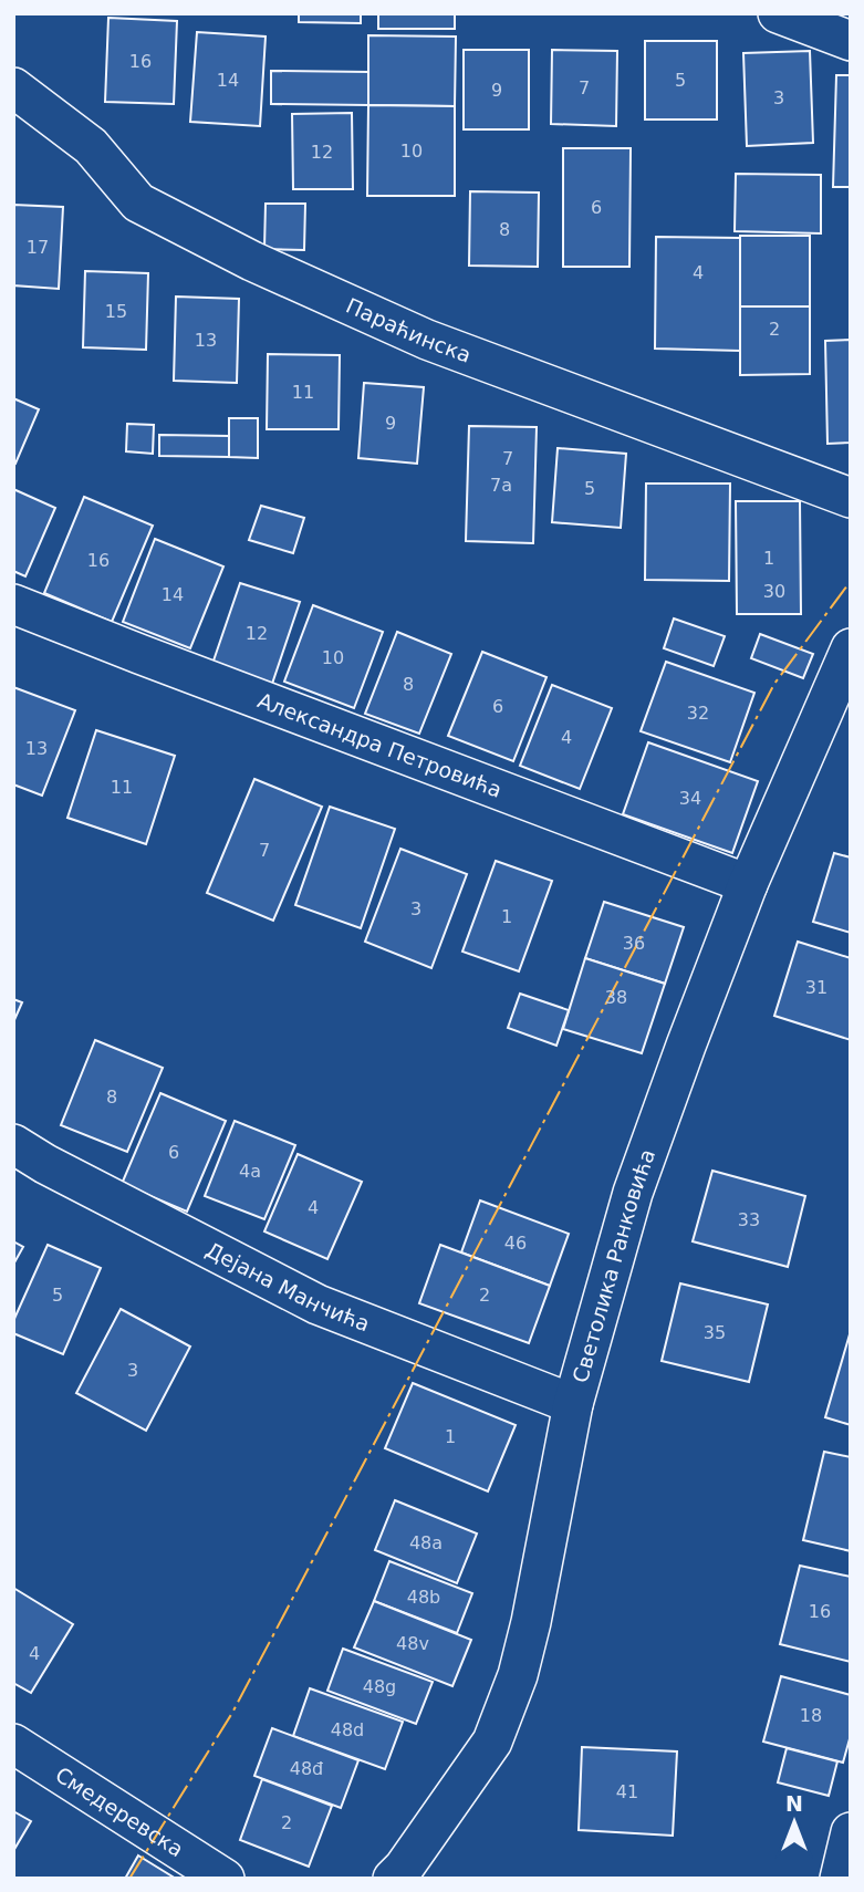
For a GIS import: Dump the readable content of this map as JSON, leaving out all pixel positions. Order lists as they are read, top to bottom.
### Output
{
  "streets": {
    "street": [
      "Параћинска",
      "Александра Петровића",
      "Светолика Ранковића",
      "Дејана Манчића",
      "Смедеревска"
    ]
  },
  "crossings": [
    ["Александра Петровића", "Светолика Ранковића"],
    ["Светолика Ранковића", "Дејана Манчића"]
  ],
  "house_numbers": [
    "16",
    "14",
    "5",
    "7",
    "9",
    "3",
    "10",
    "12",
    "6",
    "8",
    "17",
    "4",
    "15",
    "2",
    "13",
    "11",
    "9",
    "7",
    "7a",
    "5",
    "1",
    "16",
    "30",
    "14",
    "12",
    "10",
    "8",
    "6",
    "32",
    "4",
    "13",
    "11",
    "34",
    "7",
    "3",
    "1",
    "36",
    "31",
    "38",
    "8",
    "6",
    "4a",
    "4",
    "33",
    "46",
    "5",
    "2",
    "35",
    "3",
    "1",
    "48a",
    "48b",
    "16",
    "48v",
    "4",
    "48g",
    "18",
    "48d",
    "48đ",
    "41",
    "2"
  ],
  "north": "top"
}
